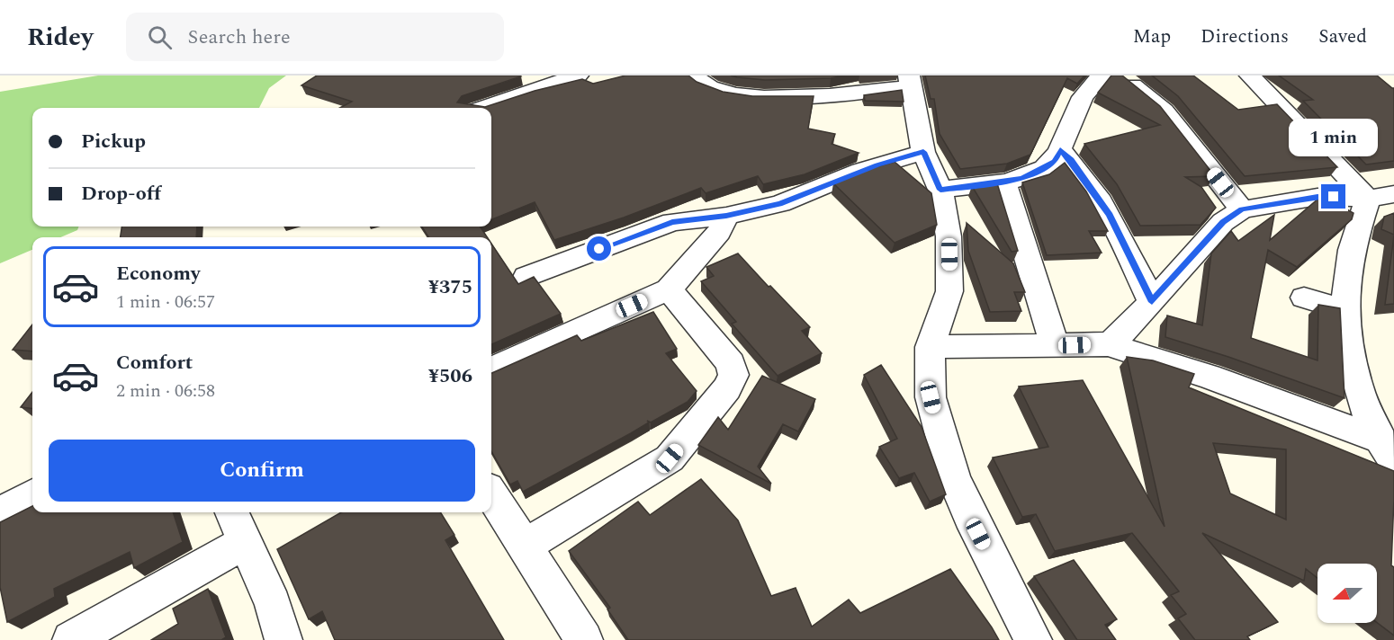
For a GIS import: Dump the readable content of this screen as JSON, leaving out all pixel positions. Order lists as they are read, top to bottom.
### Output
{
  "north": "left",
  "page": {
    "header": "Ridey",
    "search": "Search here",
    "nav": ["Map", "Directions", "Saved"],
    "banner": ["Pickup", "Drop-off"],
    "bubble": "1 min",
    "list": [
      {
        "name": "Economy",
        "note": "1 min · 06:57",
        "value": "¥375"
      },
      {
        "name": "Comfort",
        "note": "2 min · 06:58",
        "value": "¥506"
      }
    ],
    "buttons": "Confirm"
  }
}
